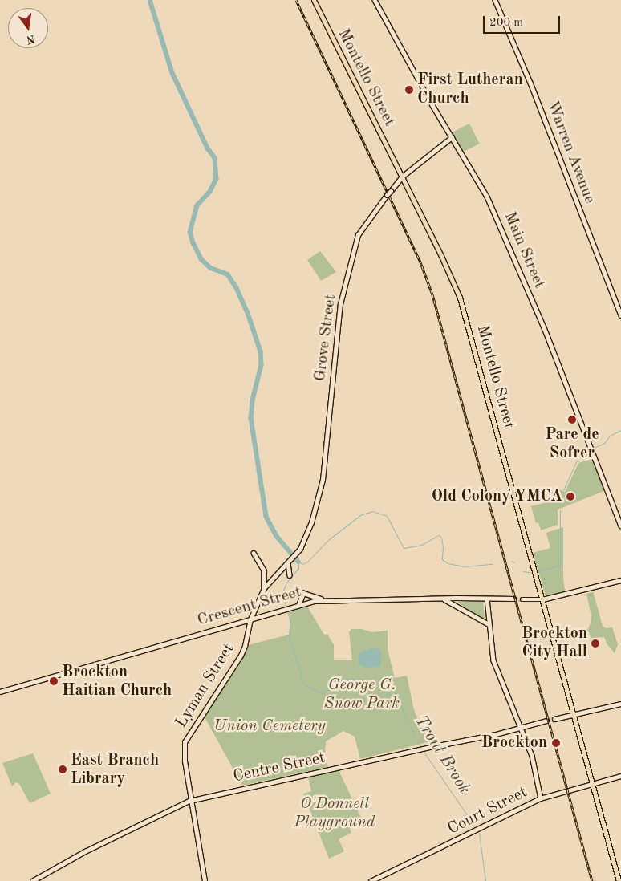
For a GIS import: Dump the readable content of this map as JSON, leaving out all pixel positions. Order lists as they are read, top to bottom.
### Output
{
  "streets": {
    "main road": [
      "Montello Street",
      "Warren Avenue",
      "Main Street",
      "Grove Street",
      "Crescent Street",
      "Lyman Street",
      "Centre Street",
      "Court Street"
    ]
  },
  "crossings": [
    ["Montello Street", "Grove Street"],
    ["Montello Street", "Court Street"],
    ["Main Street", "Grove Street"],
    ["Grove Street", "Lyman Street"],
    ["Crescent Street", "Lyman Street"],
    ["Lyman Street", "Centre Street"]
  ],
  "water": ["Trout Brook"],
  "parks": ["George G. Snow Park", "Union Cemetery", "O'Donnell Playground"],
  "places": [
    "First Lutheran Church",
    "Pare de Sofrer",
    "Old Colony YMCA",
    "Brockton City Hall",
    "Brockton Haitian Church",
    "Brockton",
    "East Branch Library"
  ],
  "scale_bar": "200 m",
  "north": "bottom"
}
